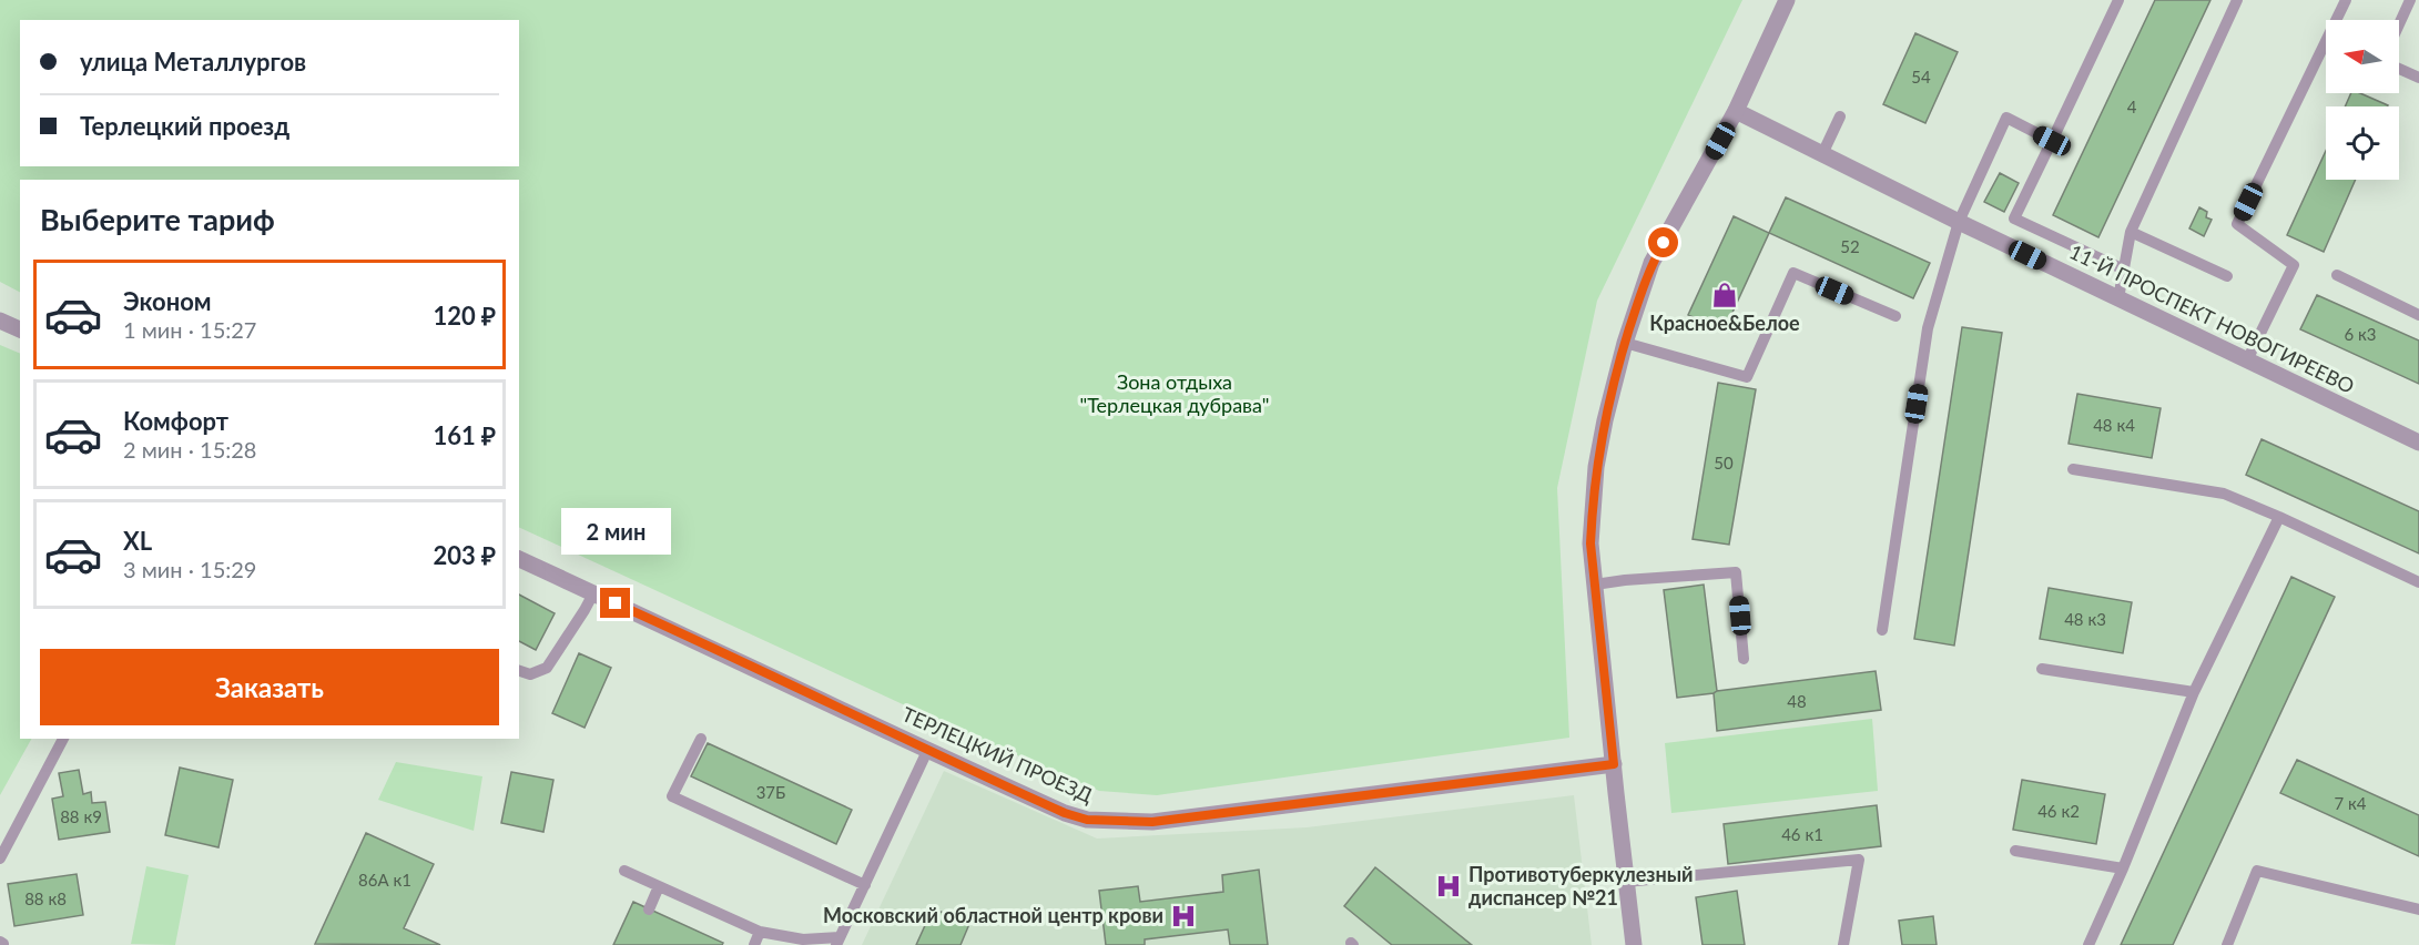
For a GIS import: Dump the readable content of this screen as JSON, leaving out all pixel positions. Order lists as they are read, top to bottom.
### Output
{
  "streets": {
    "street": ["11-Й ПРОСПЕКТ НОВОГИРЕЕВО", "ТЕРЛЕЦКИЙ ПРОЕЗД"]
  },
  "parks": ["Зона отдыха \"Терлецкая дубрава\""],
  "places": {
    "shop": ["Красное&Белое"],
    "hospital": ["Противотуберкулезный диспансер №21", "Московский областной центр крови"]
  },
  "house_numbers": [
    "54",
    "4",
    "52",
    "6 к3",
    "48 к4",
    "50",
    "48 к3",
    "48",
    "37Б",
    "7 к4",
    "46 к2",
    "88 к9",
    "46 к1",
    "86А к1",
    "88 к8"
  ],
  "north": "left",
  "page": {
    "banner": ["улица Металлургов", "Терлецкий проезд"],
    "heading": "Выберите тариф",
    "list": [
      {
        "name": "Эконом",
        "note": "1 мин · 15:27",
        "value": "120 ₽"
      },
      {
        "name": "Комфорт",
        "note": "2 мин · 15:28",
        "value": "161 ₽"
      },
      {
        "name": "XL",
        "note": "3 мин · 15:29",
        "value": "203 ₽"
      }
    ],
    "bubble": "2 мин",
    "buttons": "Заказать"
  }
}
